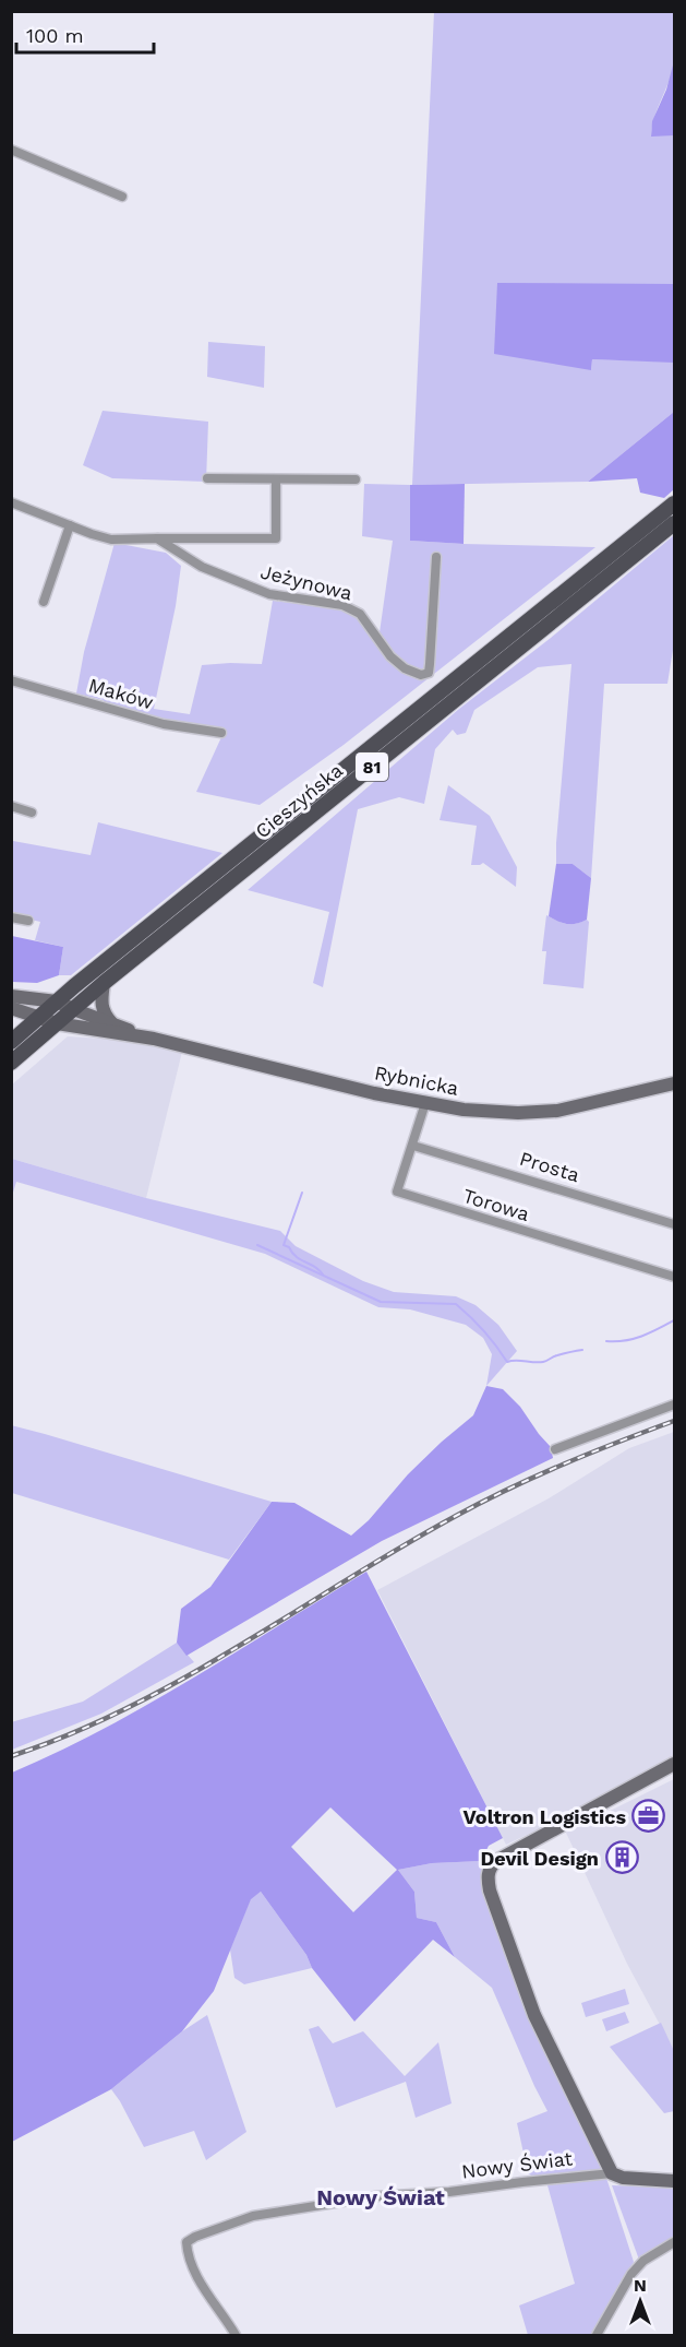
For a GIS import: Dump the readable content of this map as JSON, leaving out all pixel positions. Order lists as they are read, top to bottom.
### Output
{
  "streets": {
    "main road": ["81", "Cieszyńska"],
    "street": [
      "Jeżynowa",
      "Maków",
      "Rybnicka",
      "Prosta",
      "Torowa",
      "Nowy Świat"
    ]
  },
  "crossings": [
    ["Cieszyńska", "Rybnicka"],
    ["Rybnicka", "Torowa"],
    ["Prosta", "Torowa"]
  ],
  "districts": ["Nowy Świat"],
  "places": {
    "office": ["Voltron Logistics"],
    "building": ["Devil Design"]
  },
  "scale_bar": "100 m",
  "north": "top"
}
